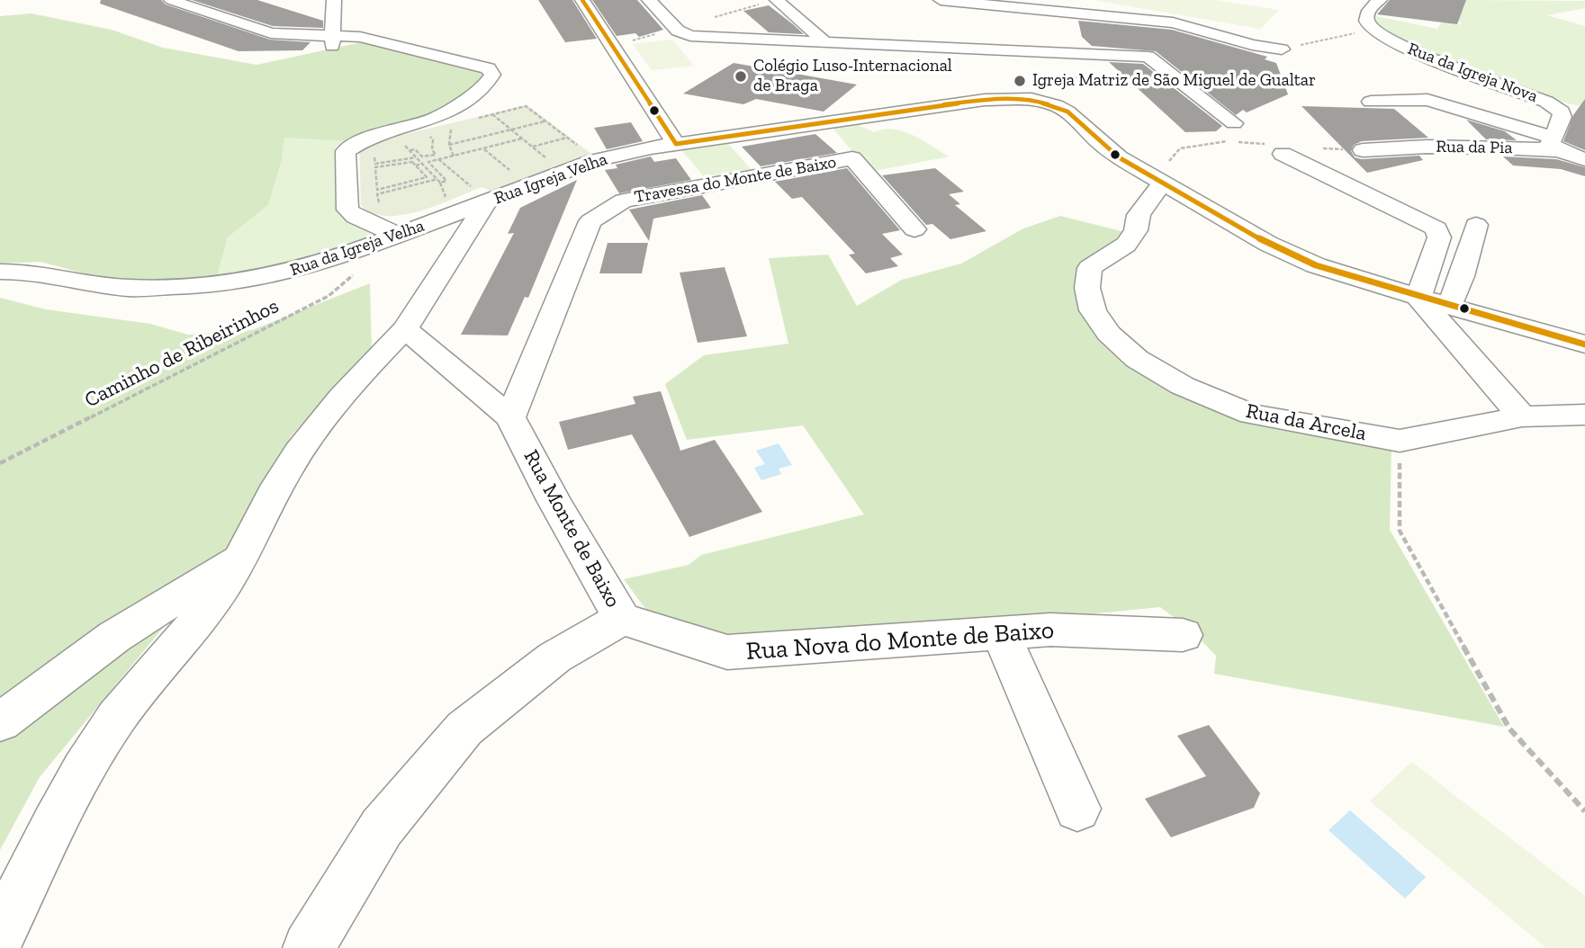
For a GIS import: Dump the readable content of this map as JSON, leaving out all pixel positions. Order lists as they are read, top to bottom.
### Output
{
  "streets": {
    "street": [
      "Rua da Igreja Nova",
      "Rua da Pia",
      "Rua Igreja Velha",
      "Travessa do Monte de Baixo",
      "Rua da Igreja Velha",
      "Rua da Arcela",
      "Rua Monte de Baixo",
      "Rua Nova do Monte de Baixo"
    ],
    "path": ["Caminho de Ribeirinhos"]
  },
  "crossings": [
    ["Rua da Igreja Nova", "Rua da Pia"],
    ["Rua Igreja Velha", "Rua da Igreja Velha"],
    ["Rua Igreja Velha", "Rua da Arcela"],
    ["Travessa do Monte de Baixo", "Rua Monte de Baixo"],
    ["Rua Monte de Baixo", "Rua Nova do Monte de Baixo"]
  ],
  "places": ["Colégio Luso-Internacional de Braga", "Igreja Matriz de São Miguel de Gualtar"]
}
